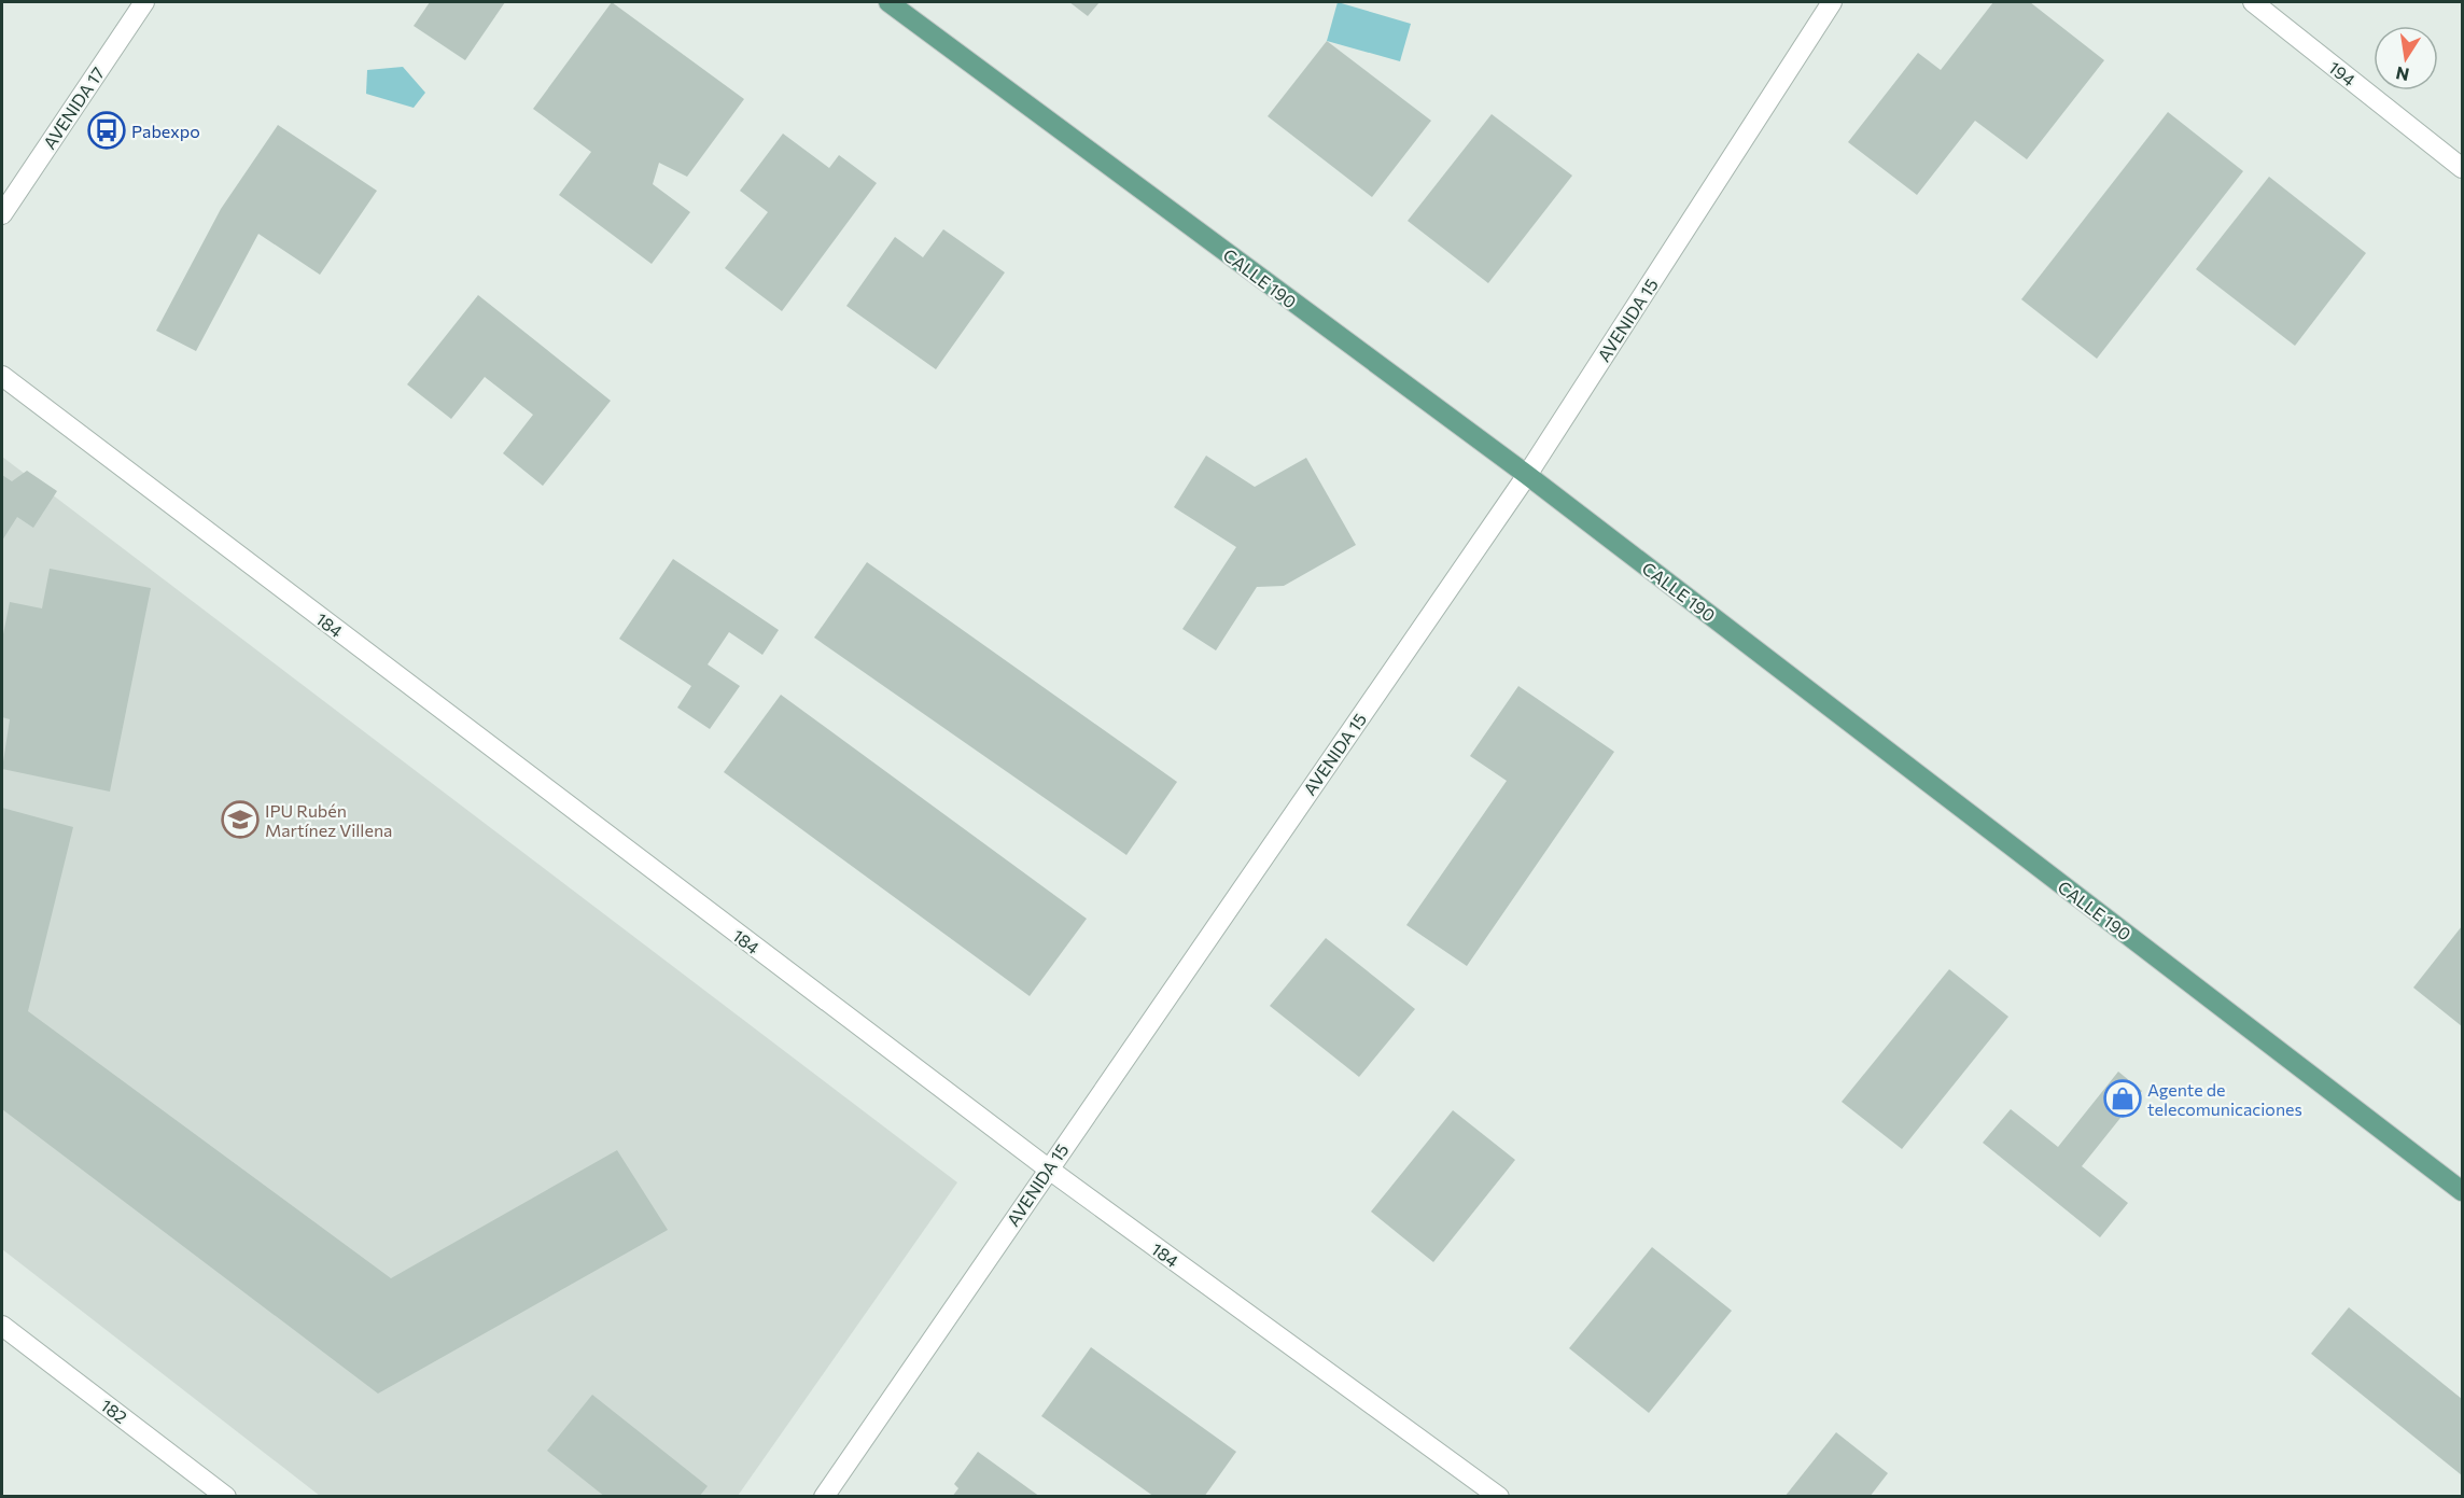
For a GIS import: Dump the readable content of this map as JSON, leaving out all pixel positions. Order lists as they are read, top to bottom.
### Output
{
  "streets": {
    "main road": ["CALLE 190"],
    "street": [
      "194",
      "AVENIDA 17",
      "AVENIDA 15",
      "184",
      "182"
    ]
  },
  "crossings": [
    ["CALLE 190", "AVENIDA 15"],
    ["AVENIDA 15", "184"]
  ],
  "places": {
    "bus stop": ["Pabexpo"],
    "school or university": ["IPU Rubén Martínez Villena"],
    "shop": ["Agente de telecomunicaciones"]
  },
  "north": "bottom"
}
